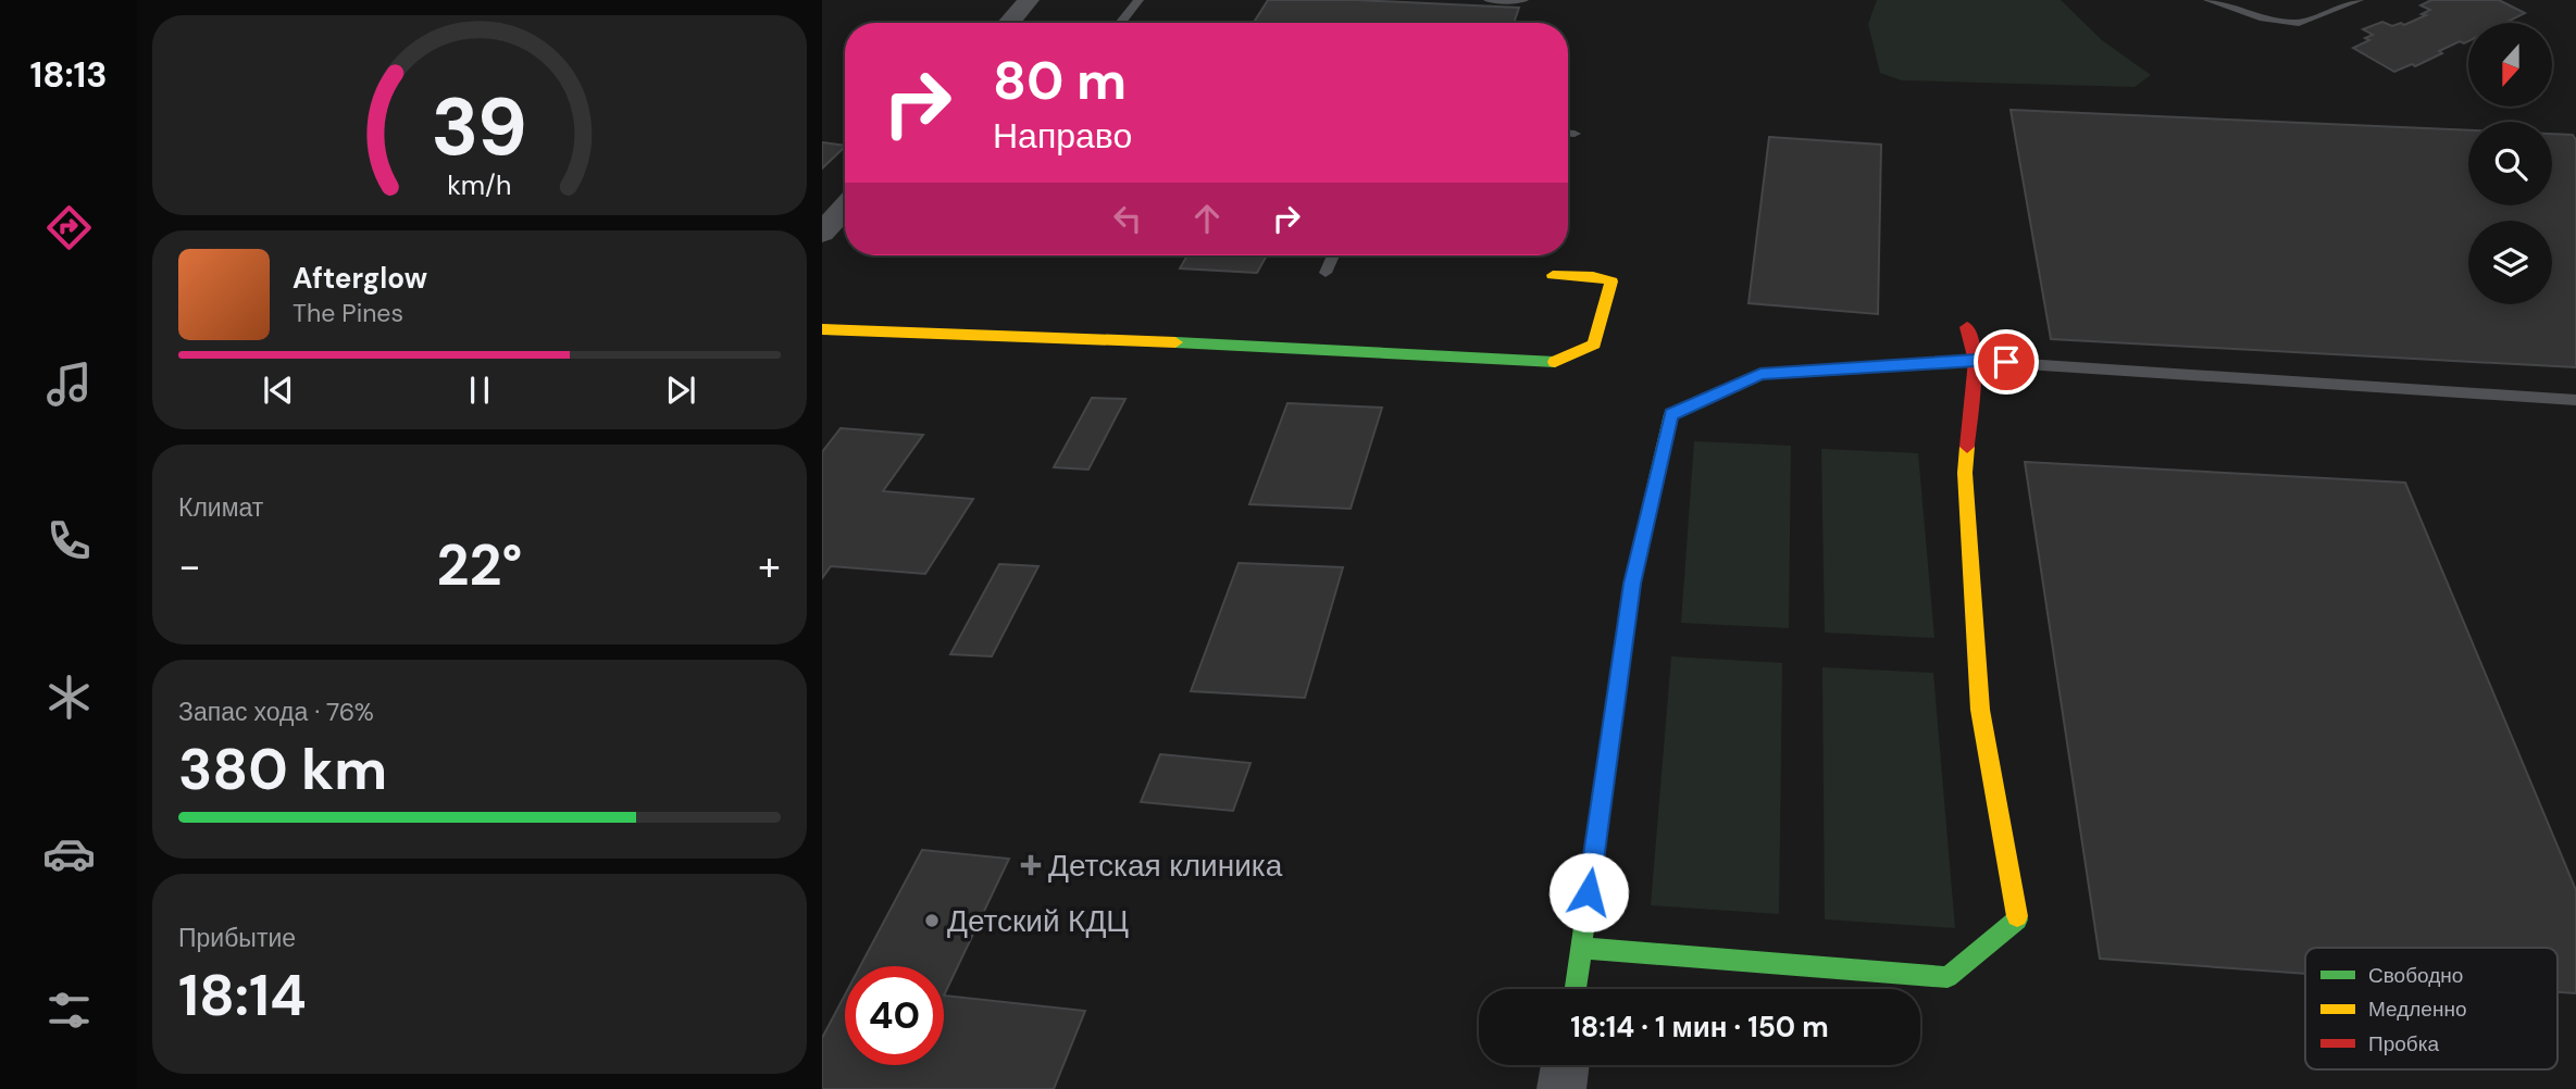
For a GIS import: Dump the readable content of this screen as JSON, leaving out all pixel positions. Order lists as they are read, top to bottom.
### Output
{
  "places": {
    "health": ["Детская клиника"],
    "other": ["Детский КДЦ"]
  },
  "legend": ["Свободно", "Медленно", "Пробка"],
  "north": "bottom",
  "page": {
    "tabs": "18:13",
    "turn": ["80 m", "Направо"],
    "song": ["Afterglow", "The Pines"],
    "tile": [
      "Климат",
      ["Запас хода · 76%", "380 km"],
      ["Прибытие", "18:14"]
    ],
    "heat": ["−", "22°", "+"],
    "limit": "40",
    "trip": "18:14 · 1 мин · 150 m",
    "gauge": ["39", "km/h"]
  }
}
